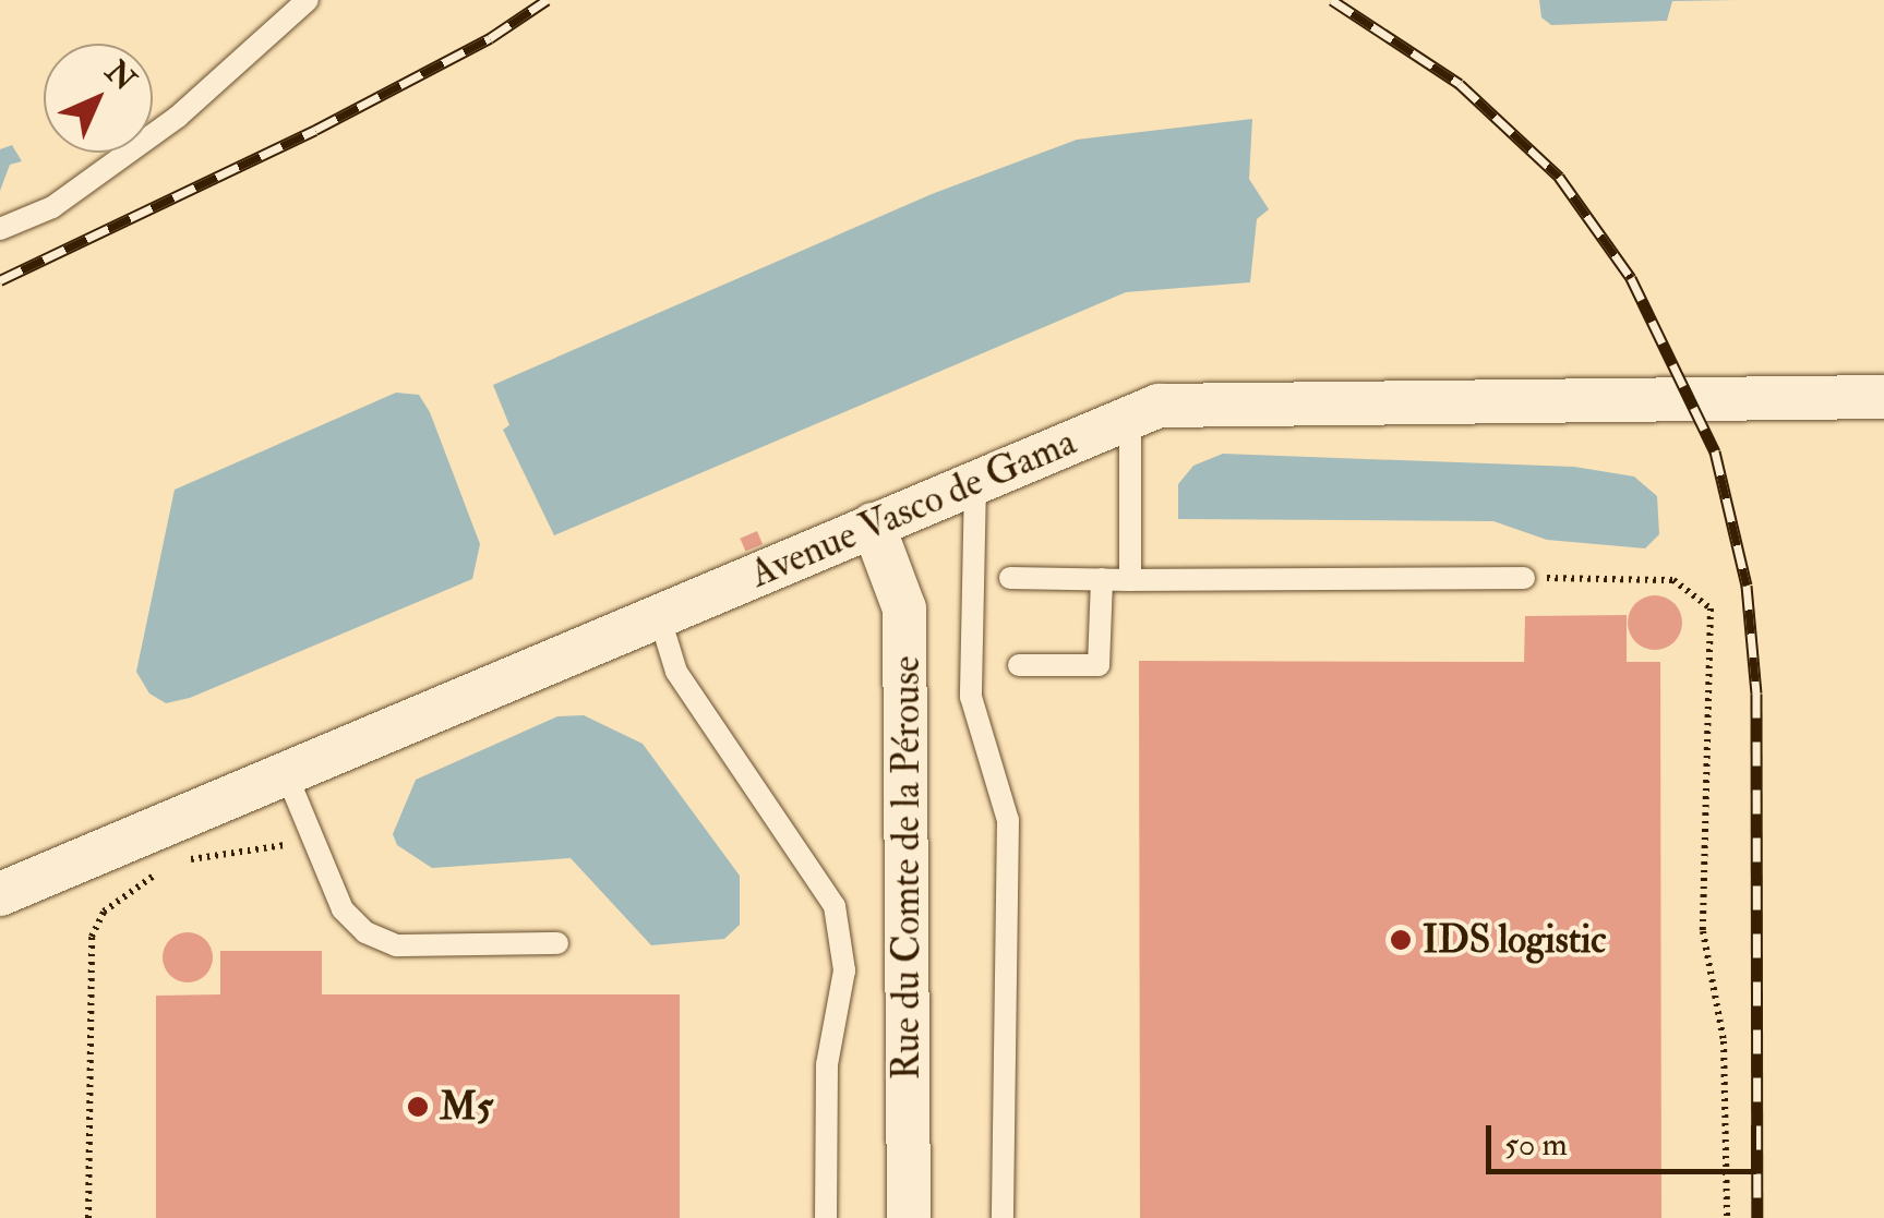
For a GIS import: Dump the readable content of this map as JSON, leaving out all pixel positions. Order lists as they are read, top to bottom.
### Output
{
  "streets": {
    "street": ["Avenue Vasco de Gama", "Rue du Comte de la Pérouse"]
  },
  "crossings": [
    ["Avenue Vasco de Gama", "Rue du Comte de la Pérouse"]
  ],
  "places": ["IDS logistic", "M5"],
  "scale_bar": "50 m",
  "north": "top right"
}
